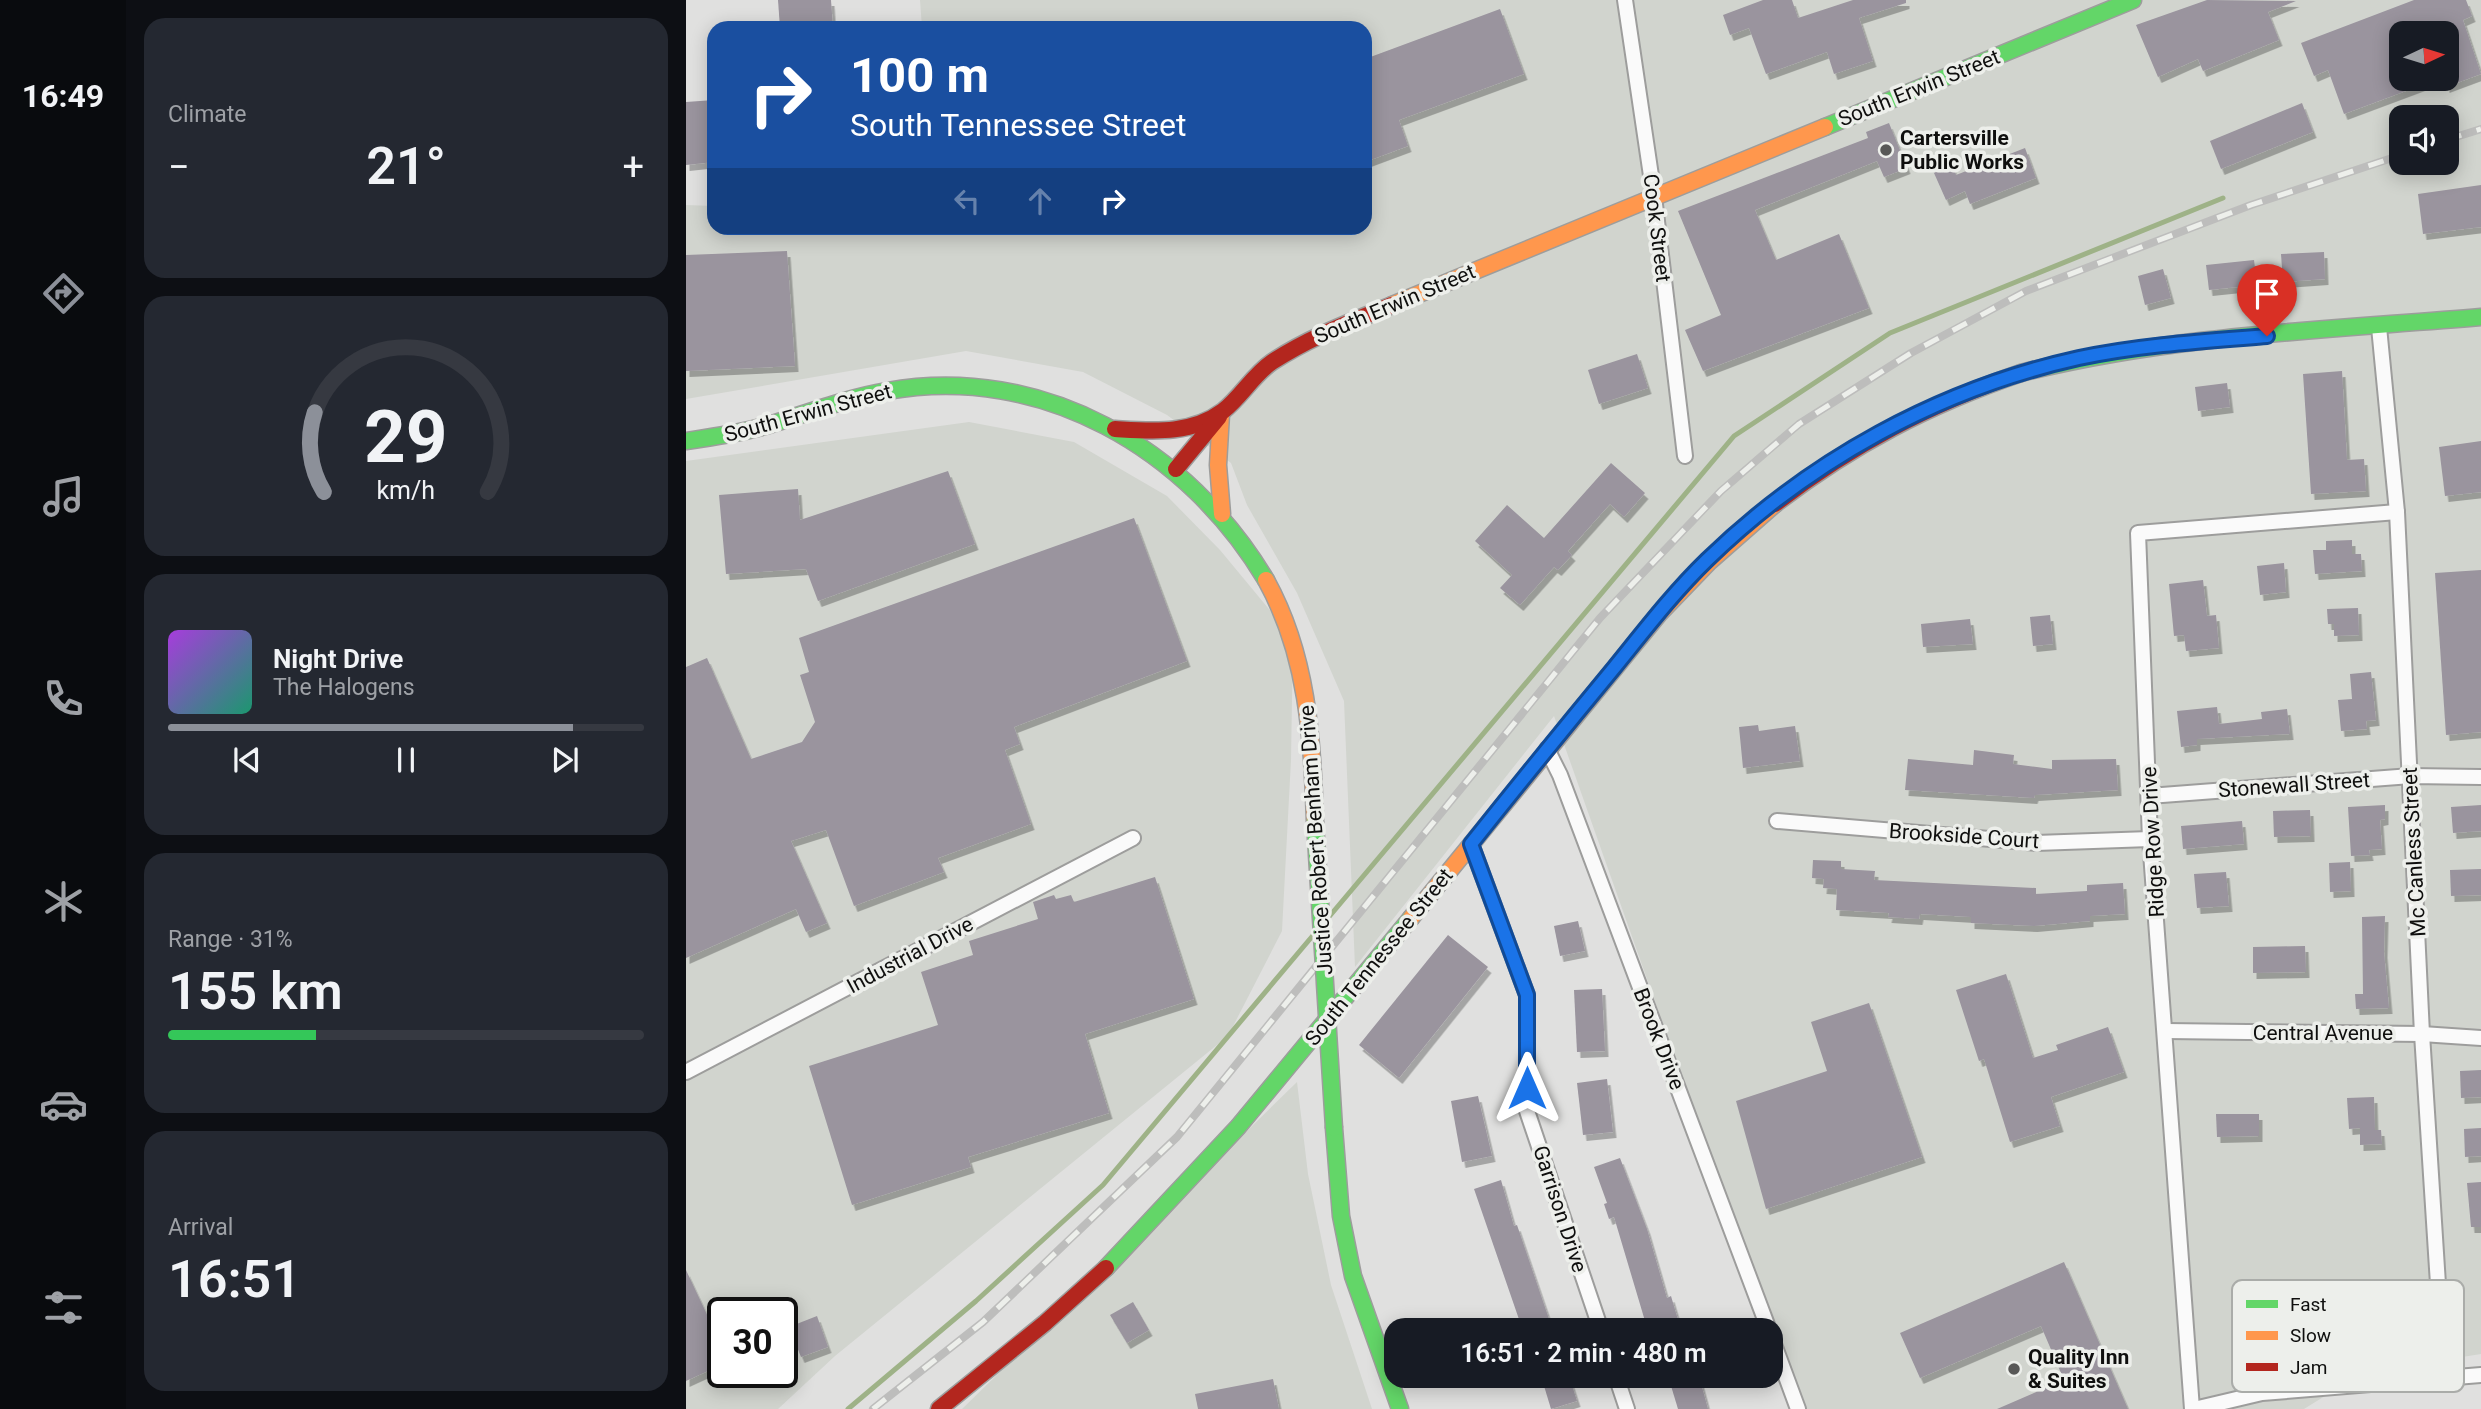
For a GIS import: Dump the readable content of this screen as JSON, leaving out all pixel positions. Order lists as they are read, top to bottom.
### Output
{
  "streets": {
    "street": [
      "South Erwin Street",
      "Cook Street",
      "Stonewall Street",
      "Brookside Court",
      "Justice Robert Benham Drive",
      "Ridge Row Drive",
      "Mc Canless Street",
      "Industrial Drive",
      "South Tennessee Street",
      "Central Avenue",
      "Brook Drive",
      "Garrison Drive"
    ]
  },
  "crossings": [
    ["South Erwin Street", "Cook Street"],
    ["South Erwin Street", "Justice Robert Benham Drive"],
    ["Stonewall Street", "Ridge Row Drive"],
    ["Stonewall Street", "Mc Canless Street"],
    ["Brookside Court", "Ridge Row Drive"],
    ["Ridge Row Drive", "Mc Canless Street"],
    ["Ridge Row Drive", "Central Avenue"],
    ["Mc Canless Street", "South Tennessee Street"],
    ["Mc Canless Street", "Central Avenue"],
    ["South Tennessee Street", "Brook Drive"],
    ["South Tennessee Street", "Garrison Drive"]
  ],
  "places": ["Cartersville Public Works", "Quality Inn & Suites"],
  "legend": ["Fast", "Slow", "Jam"],
  "north": "right",
  "page": {
    "tabs": "16:49",
    "tile": [
      "Climate",
      ["Range · 31%", "155 km"],
      ["Arrival", "16:51"]
    ],
    "turn": ["100 m", "South Tennessee Street"],
    "heat": ["−", "21°", "+"],
    "song": ["Night Drive", "The Halogens"],
    "limit": "30",
    "trip": "16:51 · 2 min · 480 m",
    "gauge": ["29", "km/h"]
  }
}
